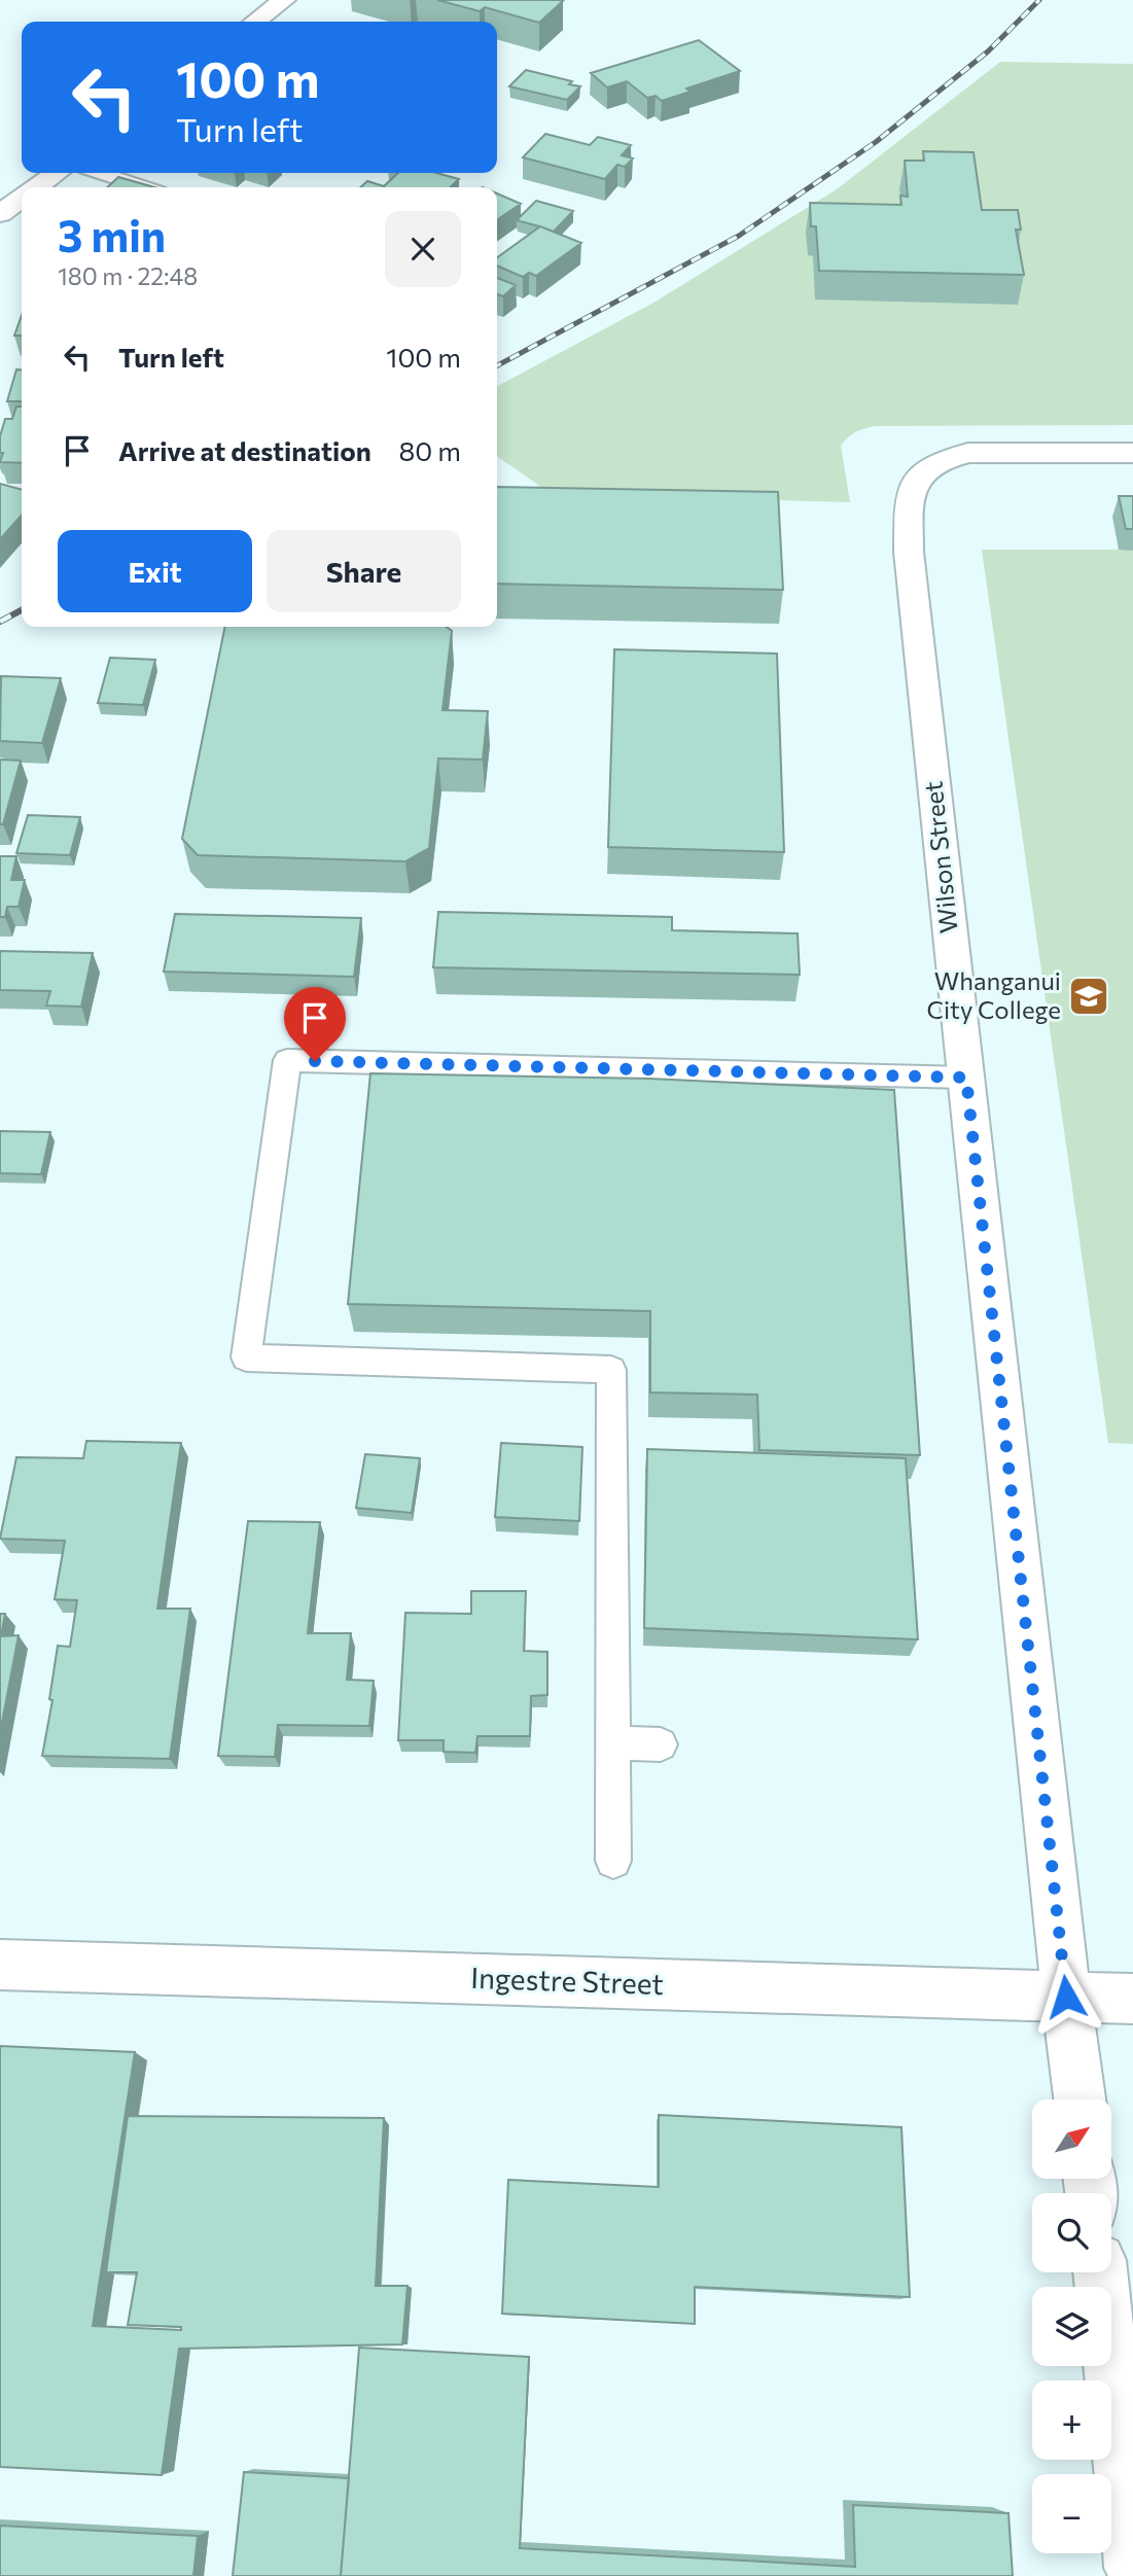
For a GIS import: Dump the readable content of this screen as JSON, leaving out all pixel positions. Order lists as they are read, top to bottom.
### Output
{
  "streets": {
    "street": ["Wilson Street", "Ingestre Street"]
  },
  "crossings": [
    ["Wilson Street", "Ingestre Street"]
  ],
  "places": {
    "school or university": ["Whanganui City College"]
  },
  "north": "top right",
  "page": {
    "turn": ["100 m", "Turn left"],
    "heading": ["3 min", "180 m · 22:48"],
    "list": [
      {
        "name": "Turn left",
        "value": "100 m"
      },
      {
        "name": "Arrive at destination",
        "value": "80 m"
      }
    ],
    "buttons": ["Exit", "Share"],
    "map_buttons": ["+", "−"]
  }
}
